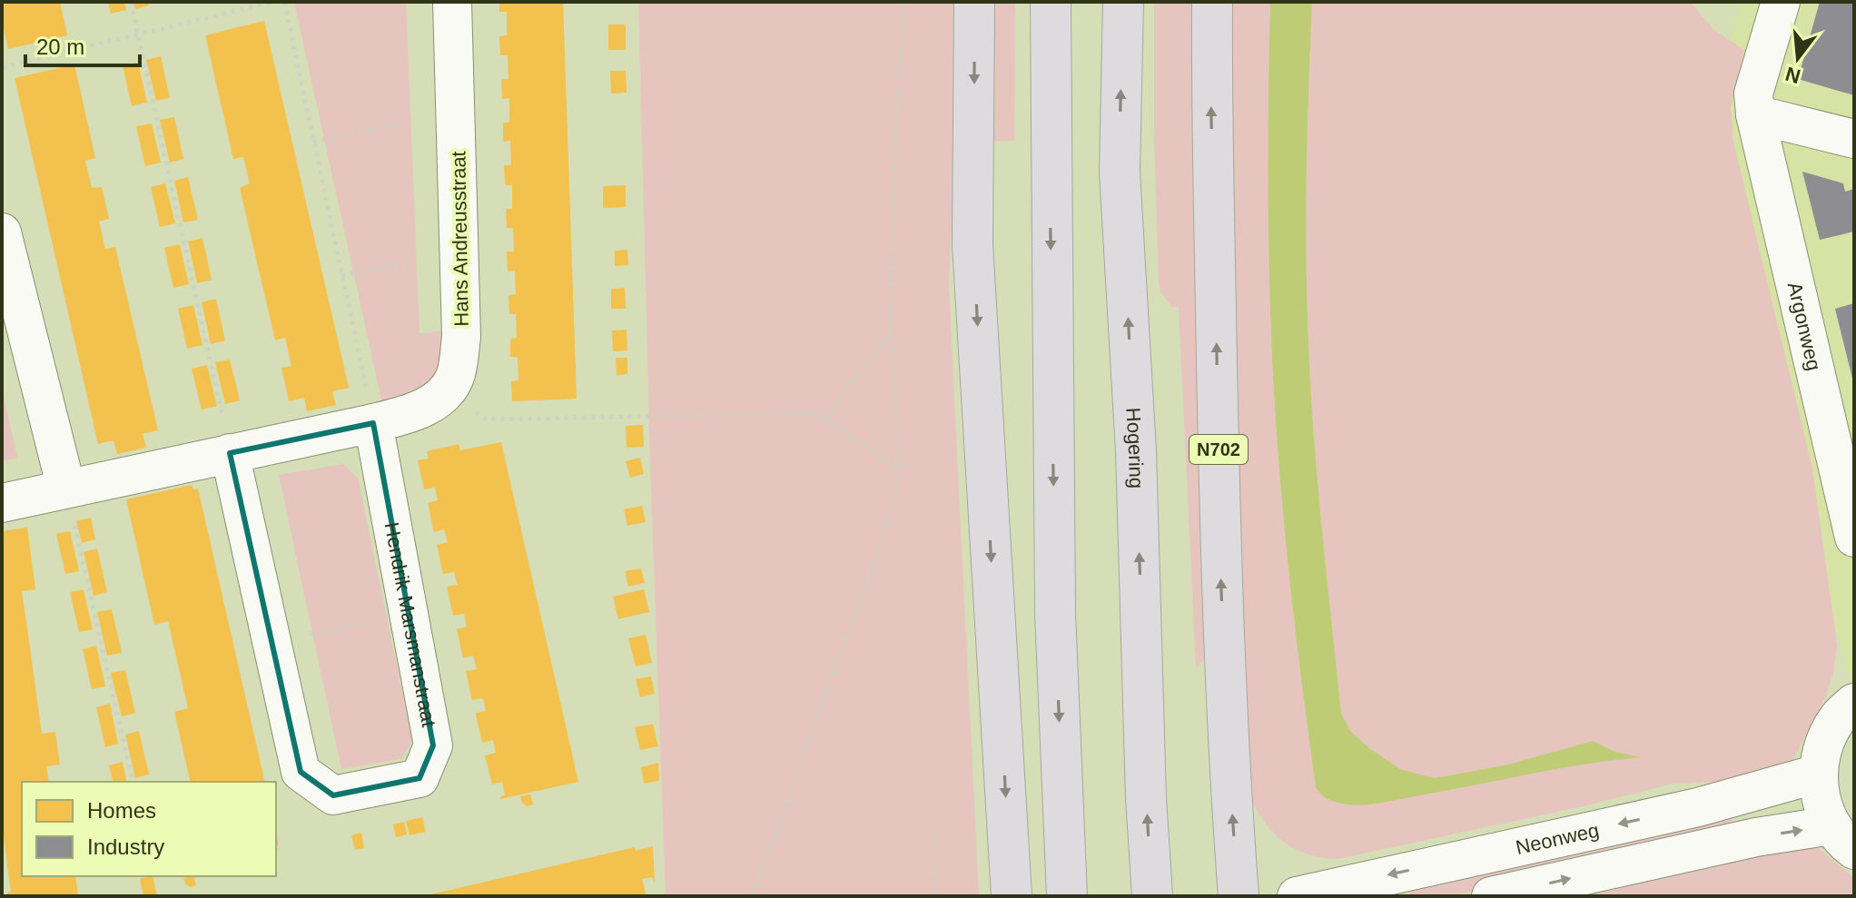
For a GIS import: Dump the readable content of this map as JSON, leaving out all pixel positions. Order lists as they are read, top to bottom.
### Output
{
  "streets": {
    "highway": ["Hogering", "N702"],
    "street": [
      "Hans Andreusstraat",
      "Argonweg",
      "Hendrik Marsmanstraat",
      "Neonweg"
    ]
  },
  "legend": ["Homes", "Industry"],
  "scale_bar": "20 m",
  "north": "bottom"
}
